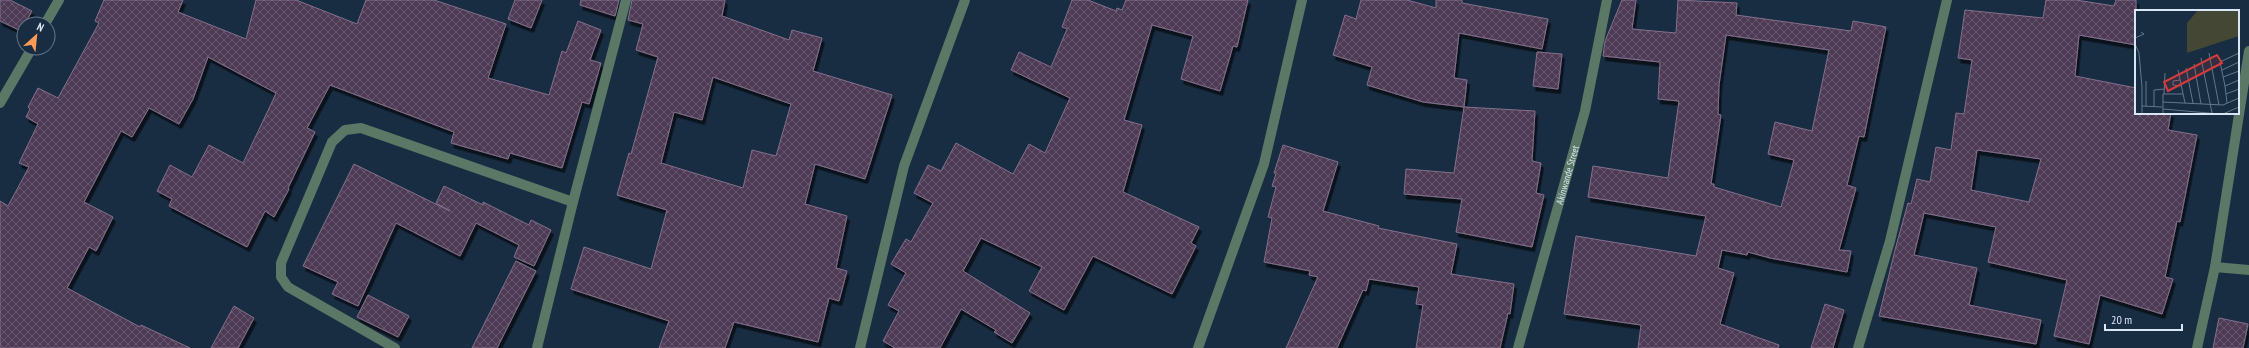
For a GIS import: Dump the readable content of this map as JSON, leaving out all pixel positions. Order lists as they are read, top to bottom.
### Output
{
  "streets": {
    "street": ["Akinwande Street"]
  },
  "scale_bar": "20 m",
  "north": "top right"
}
